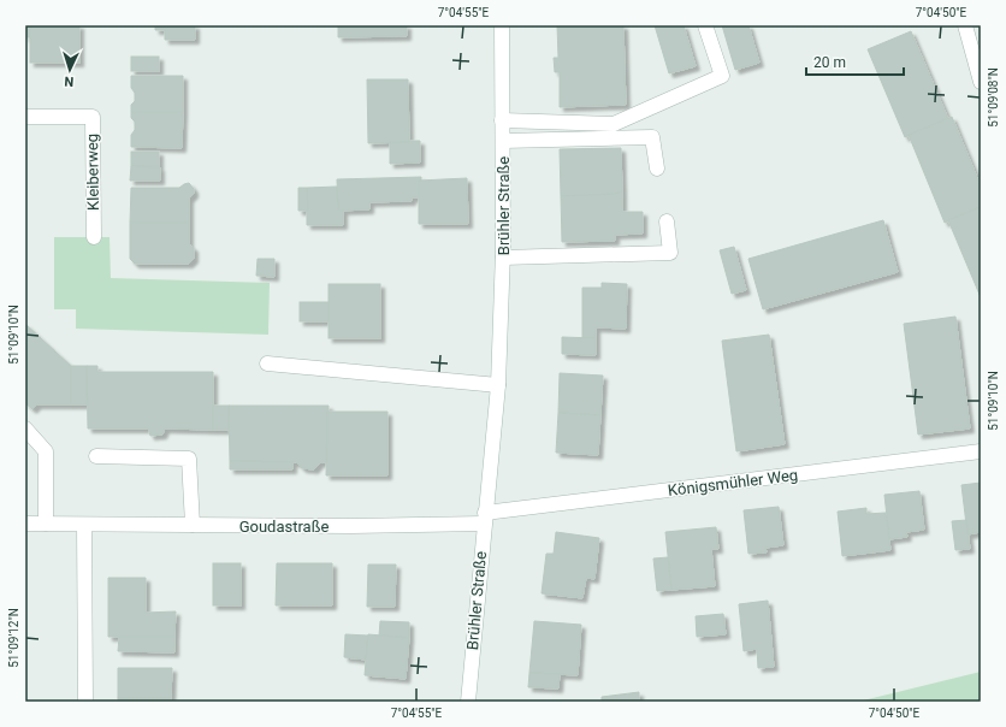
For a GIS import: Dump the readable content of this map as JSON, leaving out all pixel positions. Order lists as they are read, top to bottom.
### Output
{
  "streets": {
    "street": [
      "Kleiberweg",
      "Brühler Straße",
      "Königsmühler Weg",
      "Goudastraße"
    ]
  },
  "crossings": [
    ["Brühler Straße", "Königsmühler Weg"],
    ["Brühler Straße", "Goudastraße"],
    ["Königsmühler Weg", "Goudastraße"]
  ],
  "scale_bar": "20 m",
  "north": "bottom",
  "coordinates": [
    "7°04'55\"E",
    "7°04'50\"E",
    "51°09'08\"N",
    "51°09'10\"N",
    "51°09'12\"N"
  ]
}
